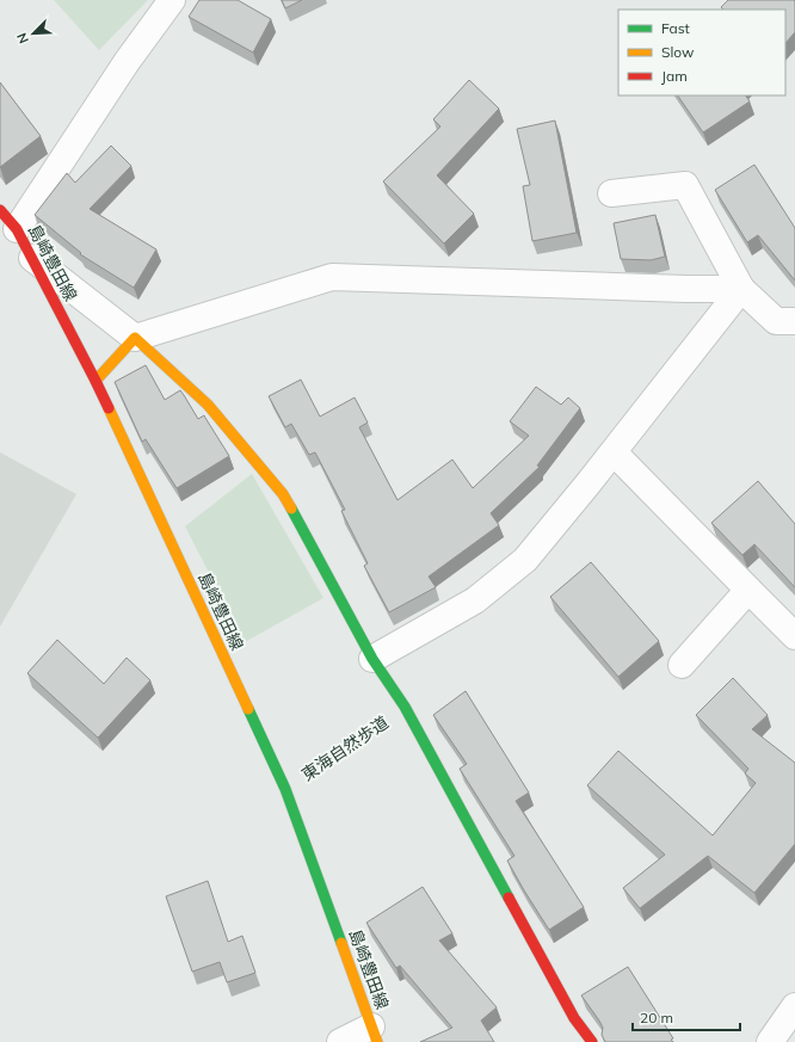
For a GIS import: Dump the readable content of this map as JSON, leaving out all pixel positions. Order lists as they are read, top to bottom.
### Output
{
  "streets": {
    "main road": ["島崎豊田線"],
    "path": ["東海自然歩道"]
  },
  "crossings": [
    ["島崎豊田線", "東海自然歩道"]
  ],
  "legend": ["Fast", "Slow", "Jam"],
  "scale_bar": "20 m",
  "north": "bottom left"
}
